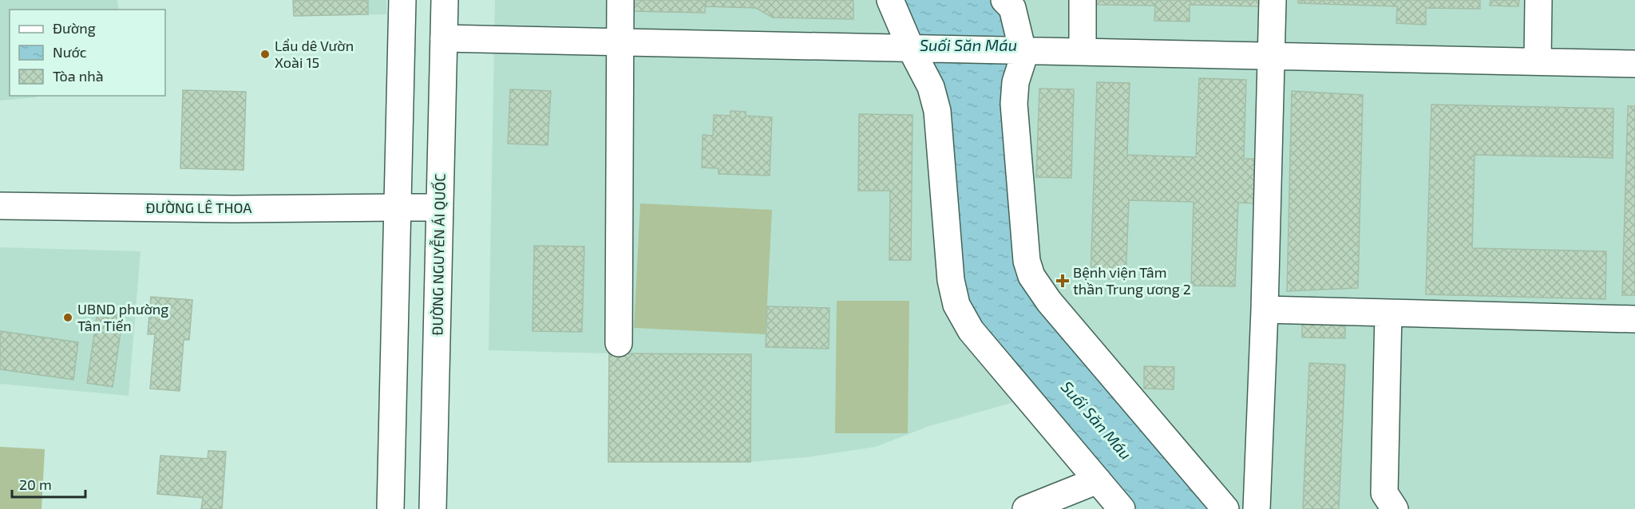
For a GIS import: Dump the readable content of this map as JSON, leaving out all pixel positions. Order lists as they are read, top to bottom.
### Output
{
  "streets": {
    "street": ["ĐƯỜNG LÊ THOA", "ĐƯỜNG NGUYỄN ÁI QUỐC"]
  },
  "crossings": [
    ["ĐƯỜNG LÊ THOA", "ĐƯỜNG NGUYỄN ÁI QUỐC"]
  ],
  "water": ["Suối Săn Máu"],
  "places": {
    "other": ["Lẩu dê Vườn Xoài 15", "UBND phường Tân Tiến"],
    "health": ["Bệnh viện Tâm thần Trung ương 2"]
  },
  "legend": ["Đường", "Nước", "Tòa nhà"],
  "scale_bar": "20 m"
}
